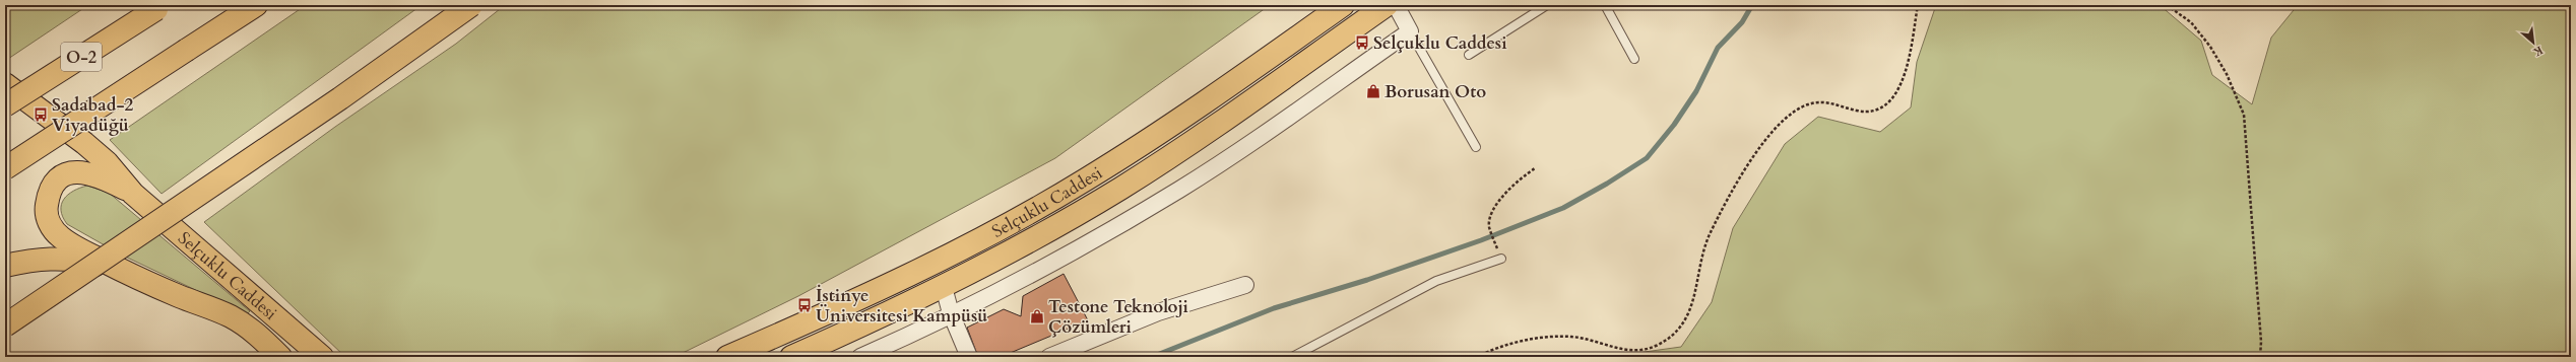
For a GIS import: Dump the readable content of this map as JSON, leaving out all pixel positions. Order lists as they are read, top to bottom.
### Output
{
  "streets": {
    "main road": ["O-2", "Selçuklu Caddesi"]
  },
  "places": {
    "bus stop": ["Selçuklu Caddesi", "Sadabad-2 Viyadüğü", "İstinye Üniversitesi Kampüsü"],
    "shop": ["Borusan Oto", "Testone Teknoloji Çözümleri"]
  },
  "north": "bottom right"
}
